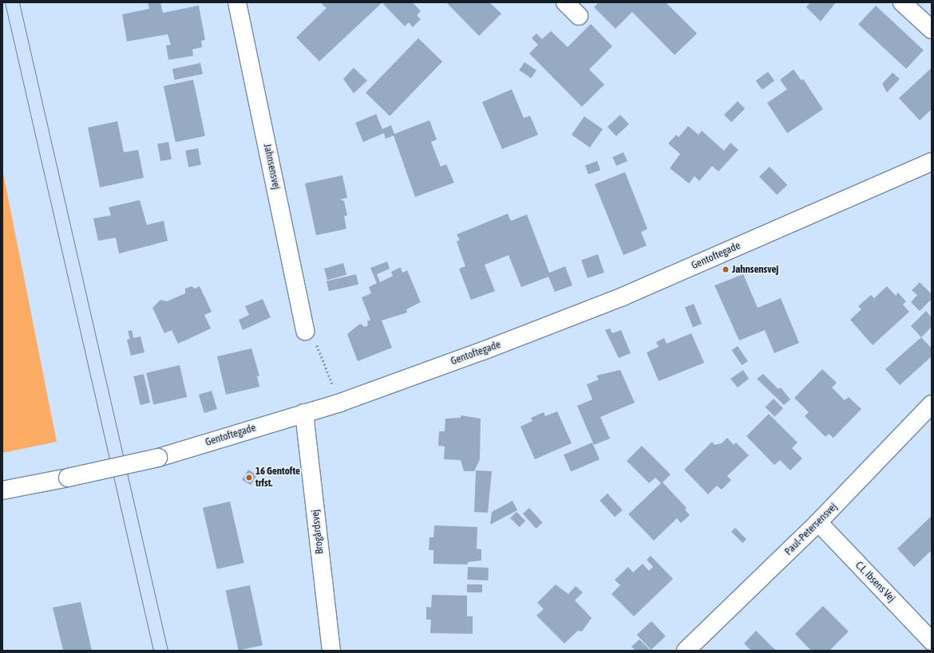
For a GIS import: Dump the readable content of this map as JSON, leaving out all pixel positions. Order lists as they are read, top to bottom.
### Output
{
  "streets": {
    "street": [
      "Jahnsensvej",
      "Gentoftegade",
      "Paul-Petersensvej",
      "Brogårdsvej",
      "C.L. Ibsens Vej"
    ]
  },
  "crossings": [
    ["Gentoftegade", "Brogårdsvej"],
    ["Paul-Petersensvej", "C.L. Ibsens Vej"]
  ],
  "places": ["Jahnsensvej", "16 Gentofte trfst."]
}
